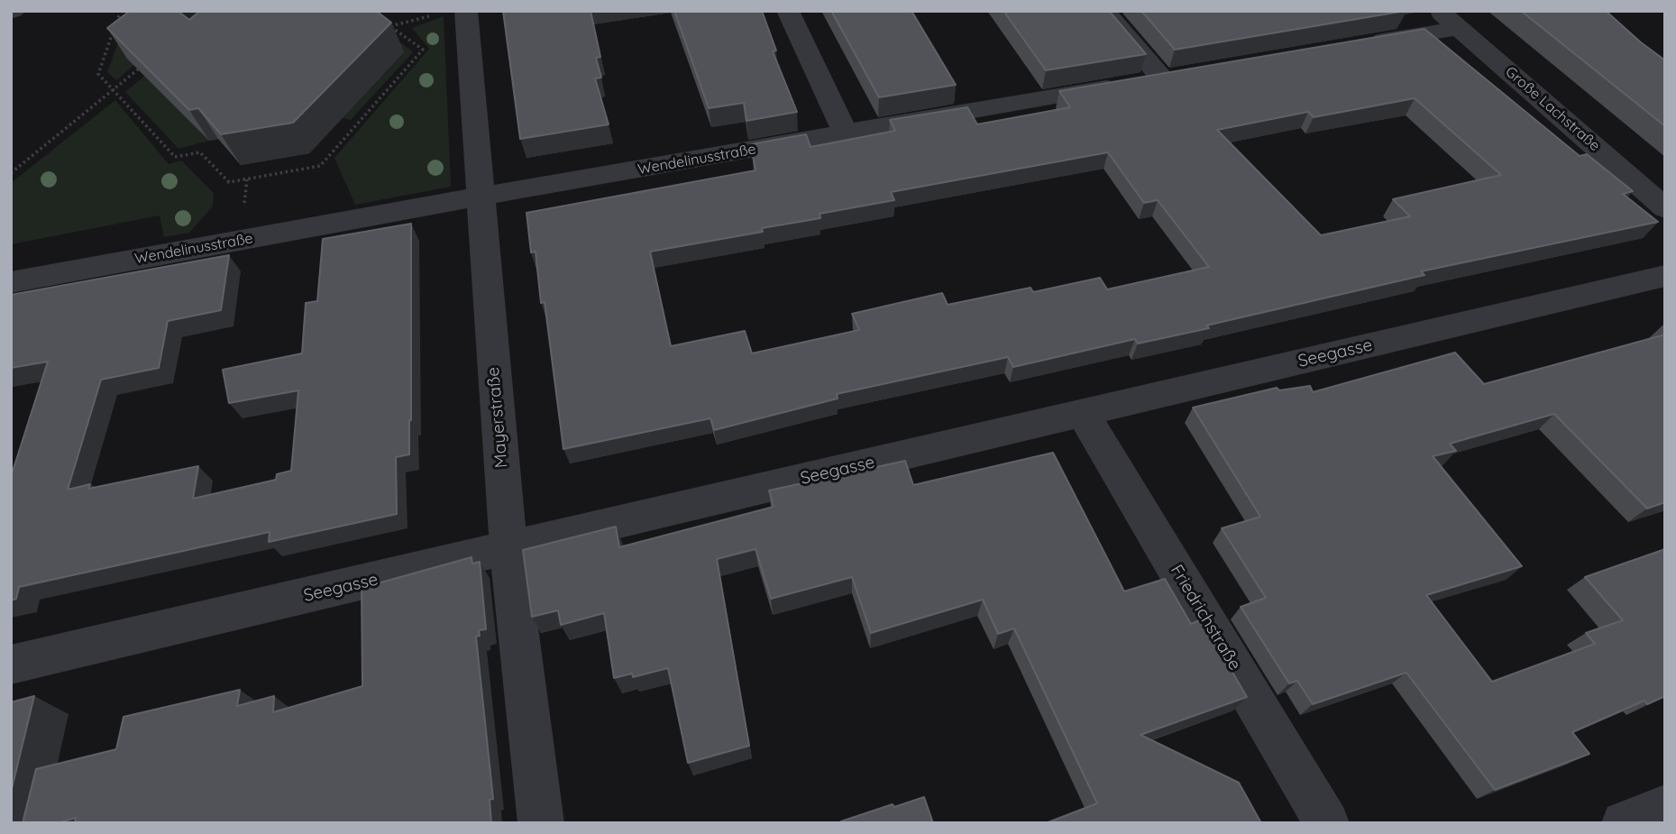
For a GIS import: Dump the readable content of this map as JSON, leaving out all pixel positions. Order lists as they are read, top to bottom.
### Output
{
  "streets": {
    "street": [
      "Große Lachstraße",
      "Wendelinusstraße",
      "Seegasse",
      "Mayerstraße",
      "Friedrichstraße"
    ]
  },
  "crossings": [
    ["Wendelinusstraße", "Mayerstraße"],
    ["Seegasse", "Mayerstraße"],
    ["Seegasse", "Friedrichstraße"]
  ]
}
